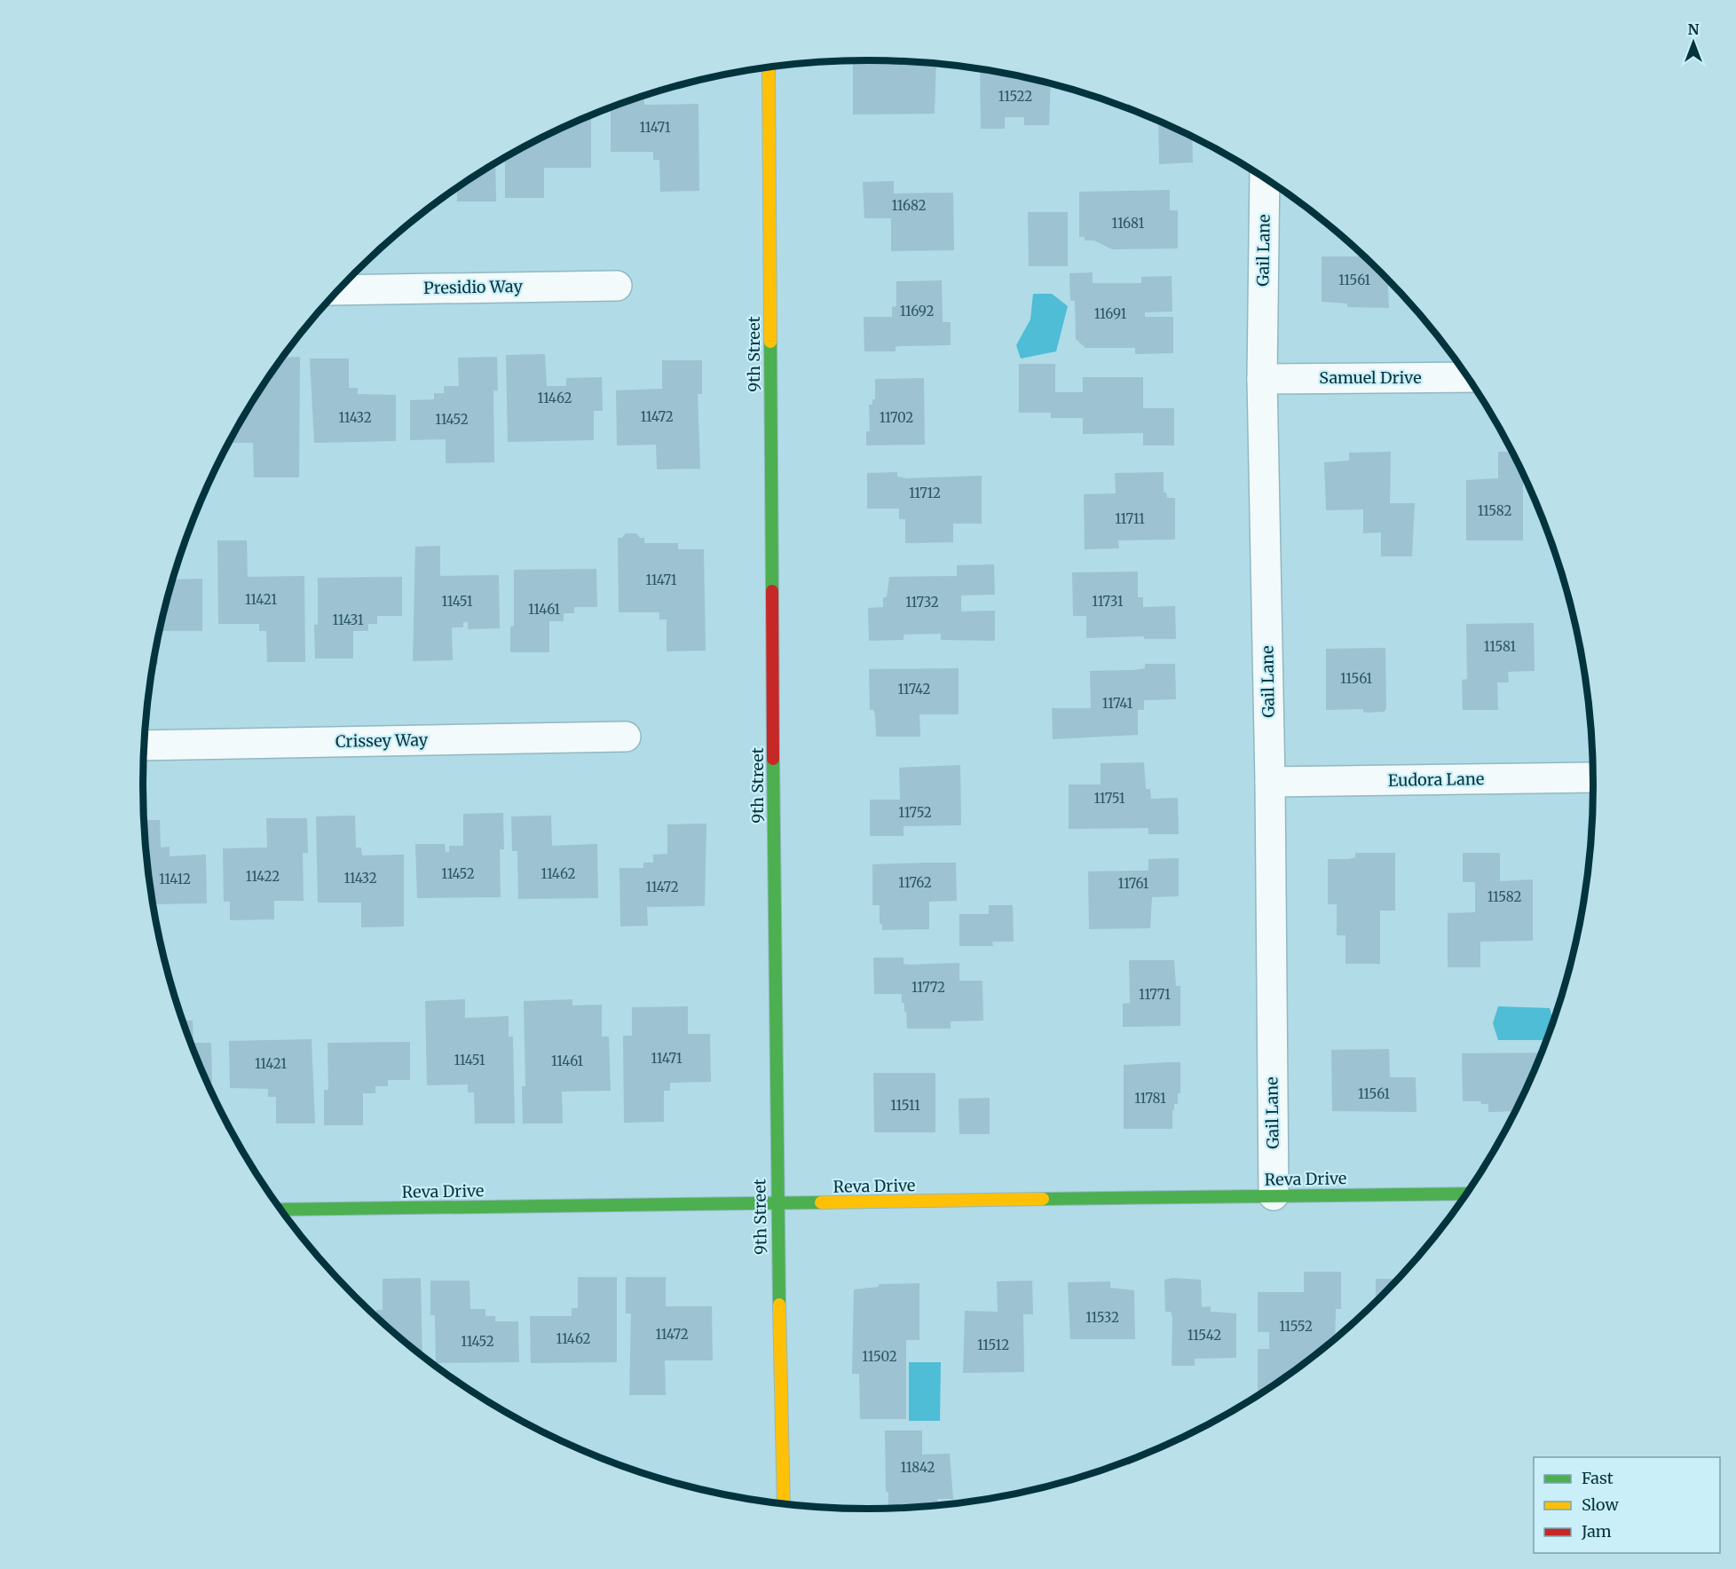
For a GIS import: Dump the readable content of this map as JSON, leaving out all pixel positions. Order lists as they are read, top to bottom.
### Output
{
  "streets": {
    "street": [
      "Gail Lane",
      "Presidio Way",
      "9th Street",
      "Samuel Drive",
      "Crissey Way",
      "Eudora Lane",
      "Reva Drive"
    ]
  },
  "crossings": [
    ["Gail Lane", "Samuel Drive"],
    ["Gail Lane", "Eudora Lane"],
    ["Gail Lane", "Reva Drive"],
    ["9th Street", "Reva Drive"]
  ],
  "house_numbers": [
    "11522",
    "11471",
    "11682",
    "11681",
    "11561",
    "11692",
    "11691",
    "11462",
    "11472",
    "11432",
    "11702",
    "11452",
    "11712",
    "11582",
    "11711",
    "11471",
    "11421",
    "11451",
    "11731",
    "11732",
    "11461",
    "11431",
    "11581",
    "11561",
    "11742",
    "11741",
    "11751",
    "11752",
    "11452",
    "11462",
    "11422",
    "11432",
    "11412",
    "11762",
    "11761",
    "11472",
    "11582",
    "11772",
    "11771",
    "11471",
    "11451",
    "11461",
    "11421",
    "11561",
    "11781",
    "11511",
    "11532",
    "11552",
    "11472",
    "11542",
    "11462",
    "11452",
    "11512",
    "11502",
    "11842"
  ],
  "legend": ["Fast", "Slow", "Jam"],
  "north": "top"
}
